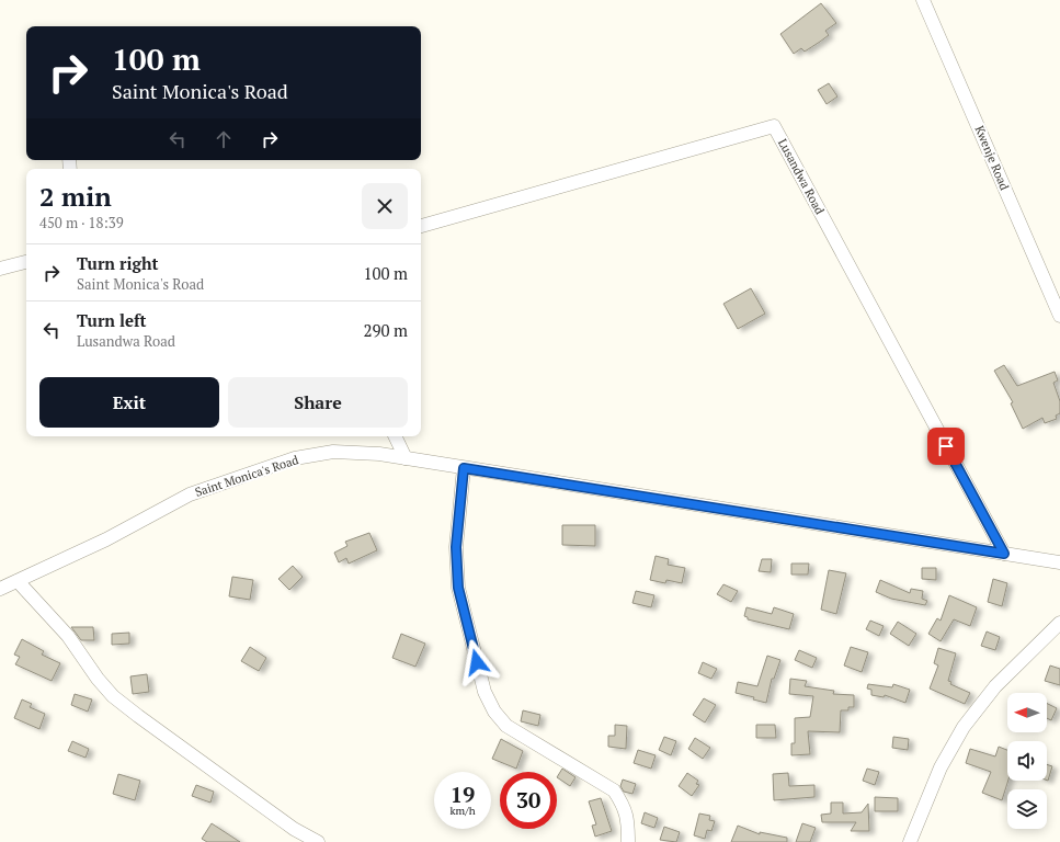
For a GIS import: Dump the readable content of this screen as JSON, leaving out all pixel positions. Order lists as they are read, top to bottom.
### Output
{
  "streets": {
    "street": ["Kwenje Road", "Lusandwa Road", "Saint Monica's Road"]
  },
  "crossings": [
    ["Lusandwa Road", "Saint Monica's Road"]
  ],
  "north": "left",
  "page": {
    "turn": ["100 m", "Saint Monica's Road"],
    "heading": ["2 min", "450 m · 18:39"],
    "list": [
      {
        "name": "Turn right",
        "note": "Saint Monica's Road",
        "value": "100 m"
      },
      {
        "name": "Turn left",
        "note": "Lusandwa Road",
        "value": "290 m"
      }
    ],
    "buttons": ["Exit", "Share"],
    "speed": "19 km/h",
    "limit": "30"
  }
}
